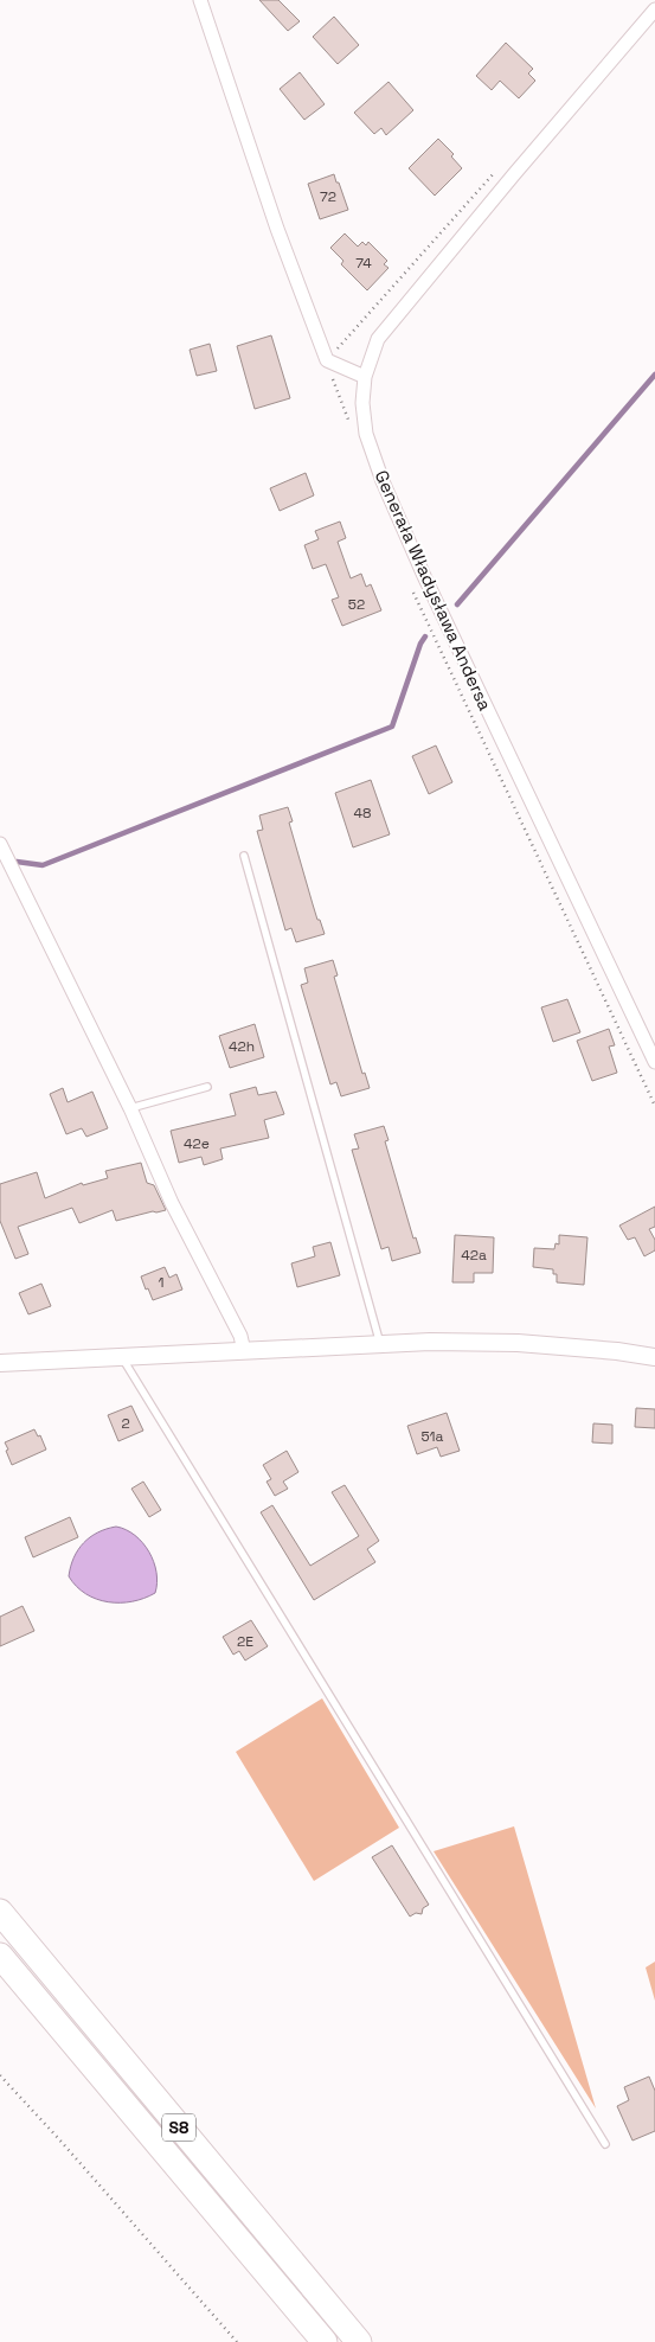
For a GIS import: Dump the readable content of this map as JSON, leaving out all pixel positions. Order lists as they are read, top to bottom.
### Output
{
  "streets": {
    "highway": ["S8"],
    "street": ["Generała Władysława Andersa"]
  },
  "house_numbers": [
    "72",
    "74",
    "52",
    "48",
    "42h",
    "42e",
    "42a",
    "1",
    "2",
    "51a",
    "2E"
  ]
}
